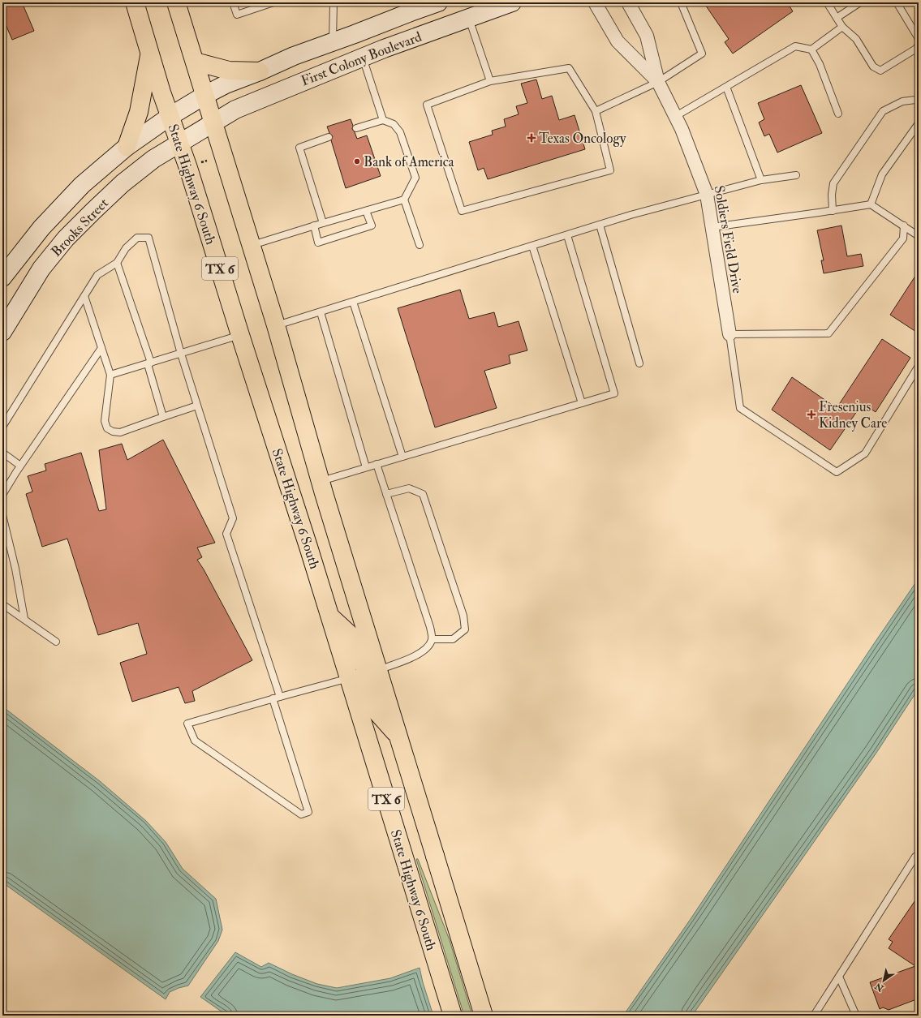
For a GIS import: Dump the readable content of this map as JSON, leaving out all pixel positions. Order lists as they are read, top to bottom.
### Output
{
  "streets": {
    "main road": [
      "First Colony Boulevard",
      "State Highway 6 South",
      "Brooks Street",
      "TX 6"
    ],
    "street": ["Soldiers Field Drive"]
  },
  "crossings": [
    ["First Colony Boulevard", "State Highway 6 South"],
    ["First Colony Boulevard", "Brooks Street"],
    ["First Colony Boulevard", "TX 6"],
    ["State Highway 6 South", "Brooks Street"]
  ],
  "places": {
    "health": ["Texas Oncology", "Fresenius Kidney Care"],
    "other": ["Bank of America"]
  },
  "north": "bottom left"
}
